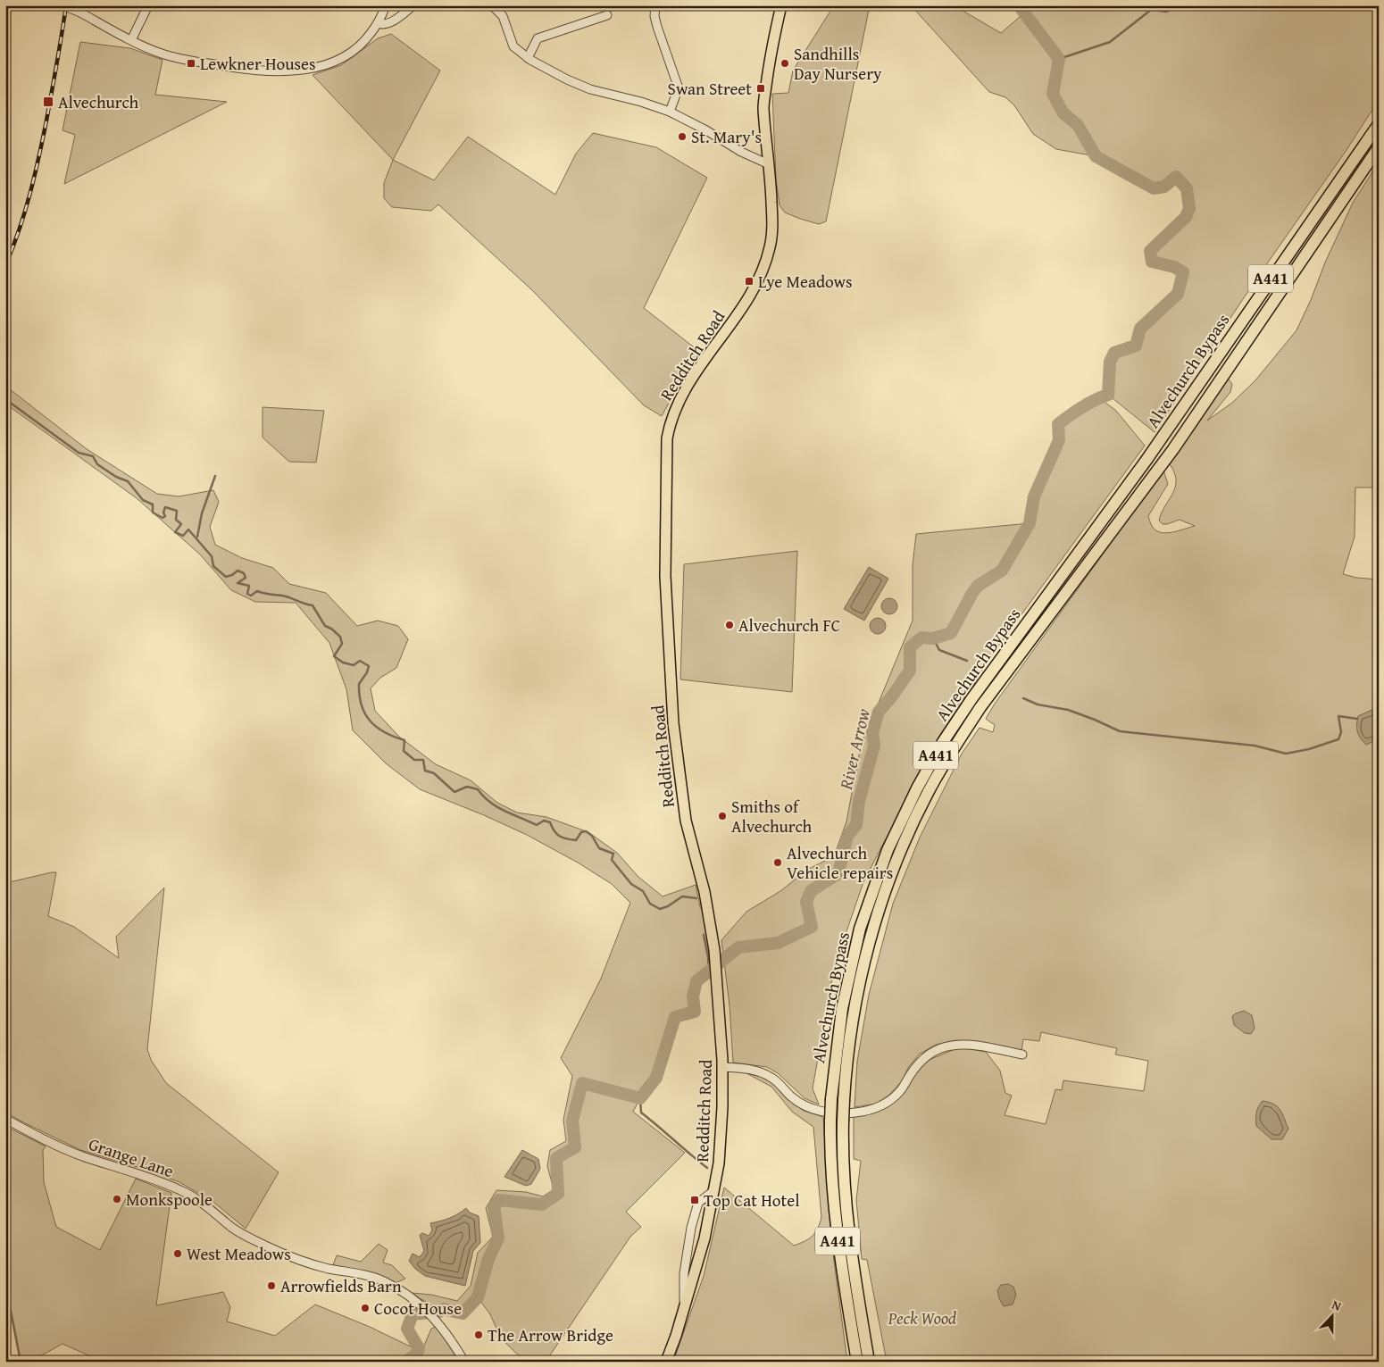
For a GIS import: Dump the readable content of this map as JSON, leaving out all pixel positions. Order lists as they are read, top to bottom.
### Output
{
  "streets": {
    "highway": ["A441", "Alvechurch Bypass"],
    "main road": ["Redditch Road"],
    "street": ["Grange Lane"]
  },
  "water": ["River Arrow"],
  "parks": ["Peck Wood"],
  "places": {
    "transit": [
      "Lewkner Houses",
      "Swan Street",
      "Alvechurch",
      "Lye Meadows",
      "Top Cat Hotel"
    ],
    "other": [
      "Sandhills Day Nursery",
      "St. Mary's",
      "Alvechurch FC",
      "Smiths of Alvechurch",
      "Alvechurch Vehicle repairs",
      "Monkspoole",
      "West Meadows",
      "Arrowfields Barn",
      "Cocot House",
      "The Arrow Bridge"
    ]
  },
  "north": "top"
}
